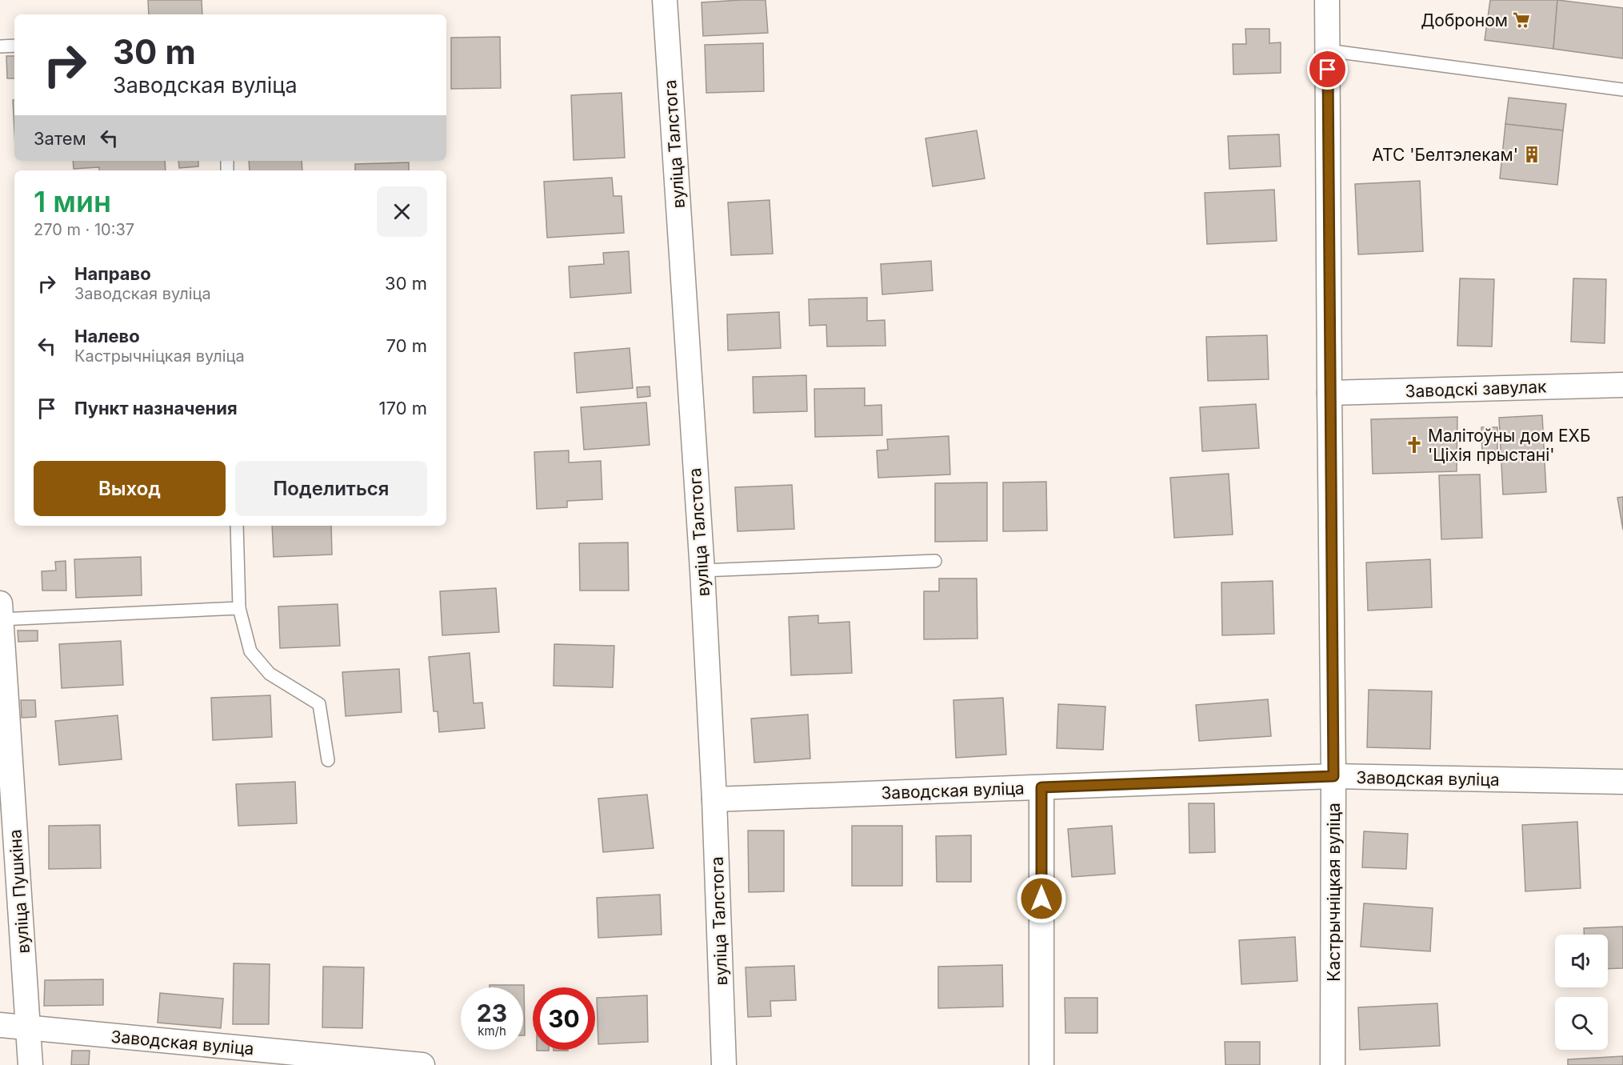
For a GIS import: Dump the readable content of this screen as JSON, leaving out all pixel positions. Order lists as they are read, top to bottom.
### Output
{
  "streets": {
    "street": [
      "вуліца Талстога",
      "Заводскі завулак",
      "Заводская вуліца",
      "вуліца Пушкіна",
      "Кастрычніцкая вуліца"
    ]
  },
  "crossings": [
    ["вуліца Талстога", "Заводская вуліца"],
    ["Заводскі завулак", "Кастрычніцкая вуліца"],
    ["Заводская вуліца", "вуліца Пушкіна"],
    ["Заводская вуліца", "Кастрычніцкая вуліца"]
  ],
  "places": {
    "supermarket": ["Доброном"],
    "building": ["АТС 'Белтэлекам'"],
    "church": ["Малітоўны дом ЕХБ 'Ціхія прыстані'"]
  },
  "page": {
    "turn": ["30 m", "Заводская вуліца"],
    "then": "Затем",
    "heading": ["1 мин", "270 m · 10:37"],
    "list": [
      {
        "name": "Направо",
        "note": "Заводская вуліца",
        "value": "30 m"
      },
      {
        "name": "Налево",
        "note": "Кастрычніцкая вуліца",
        "value": "70 m"
      },
      {
        "name": "Пункт назначения",
        "value": "170 m"
      }
    ],
    "buttons": ["Выход", "Поделиться"],
    "speed": "23 km/h",
    "limit": "30"
  }
}
